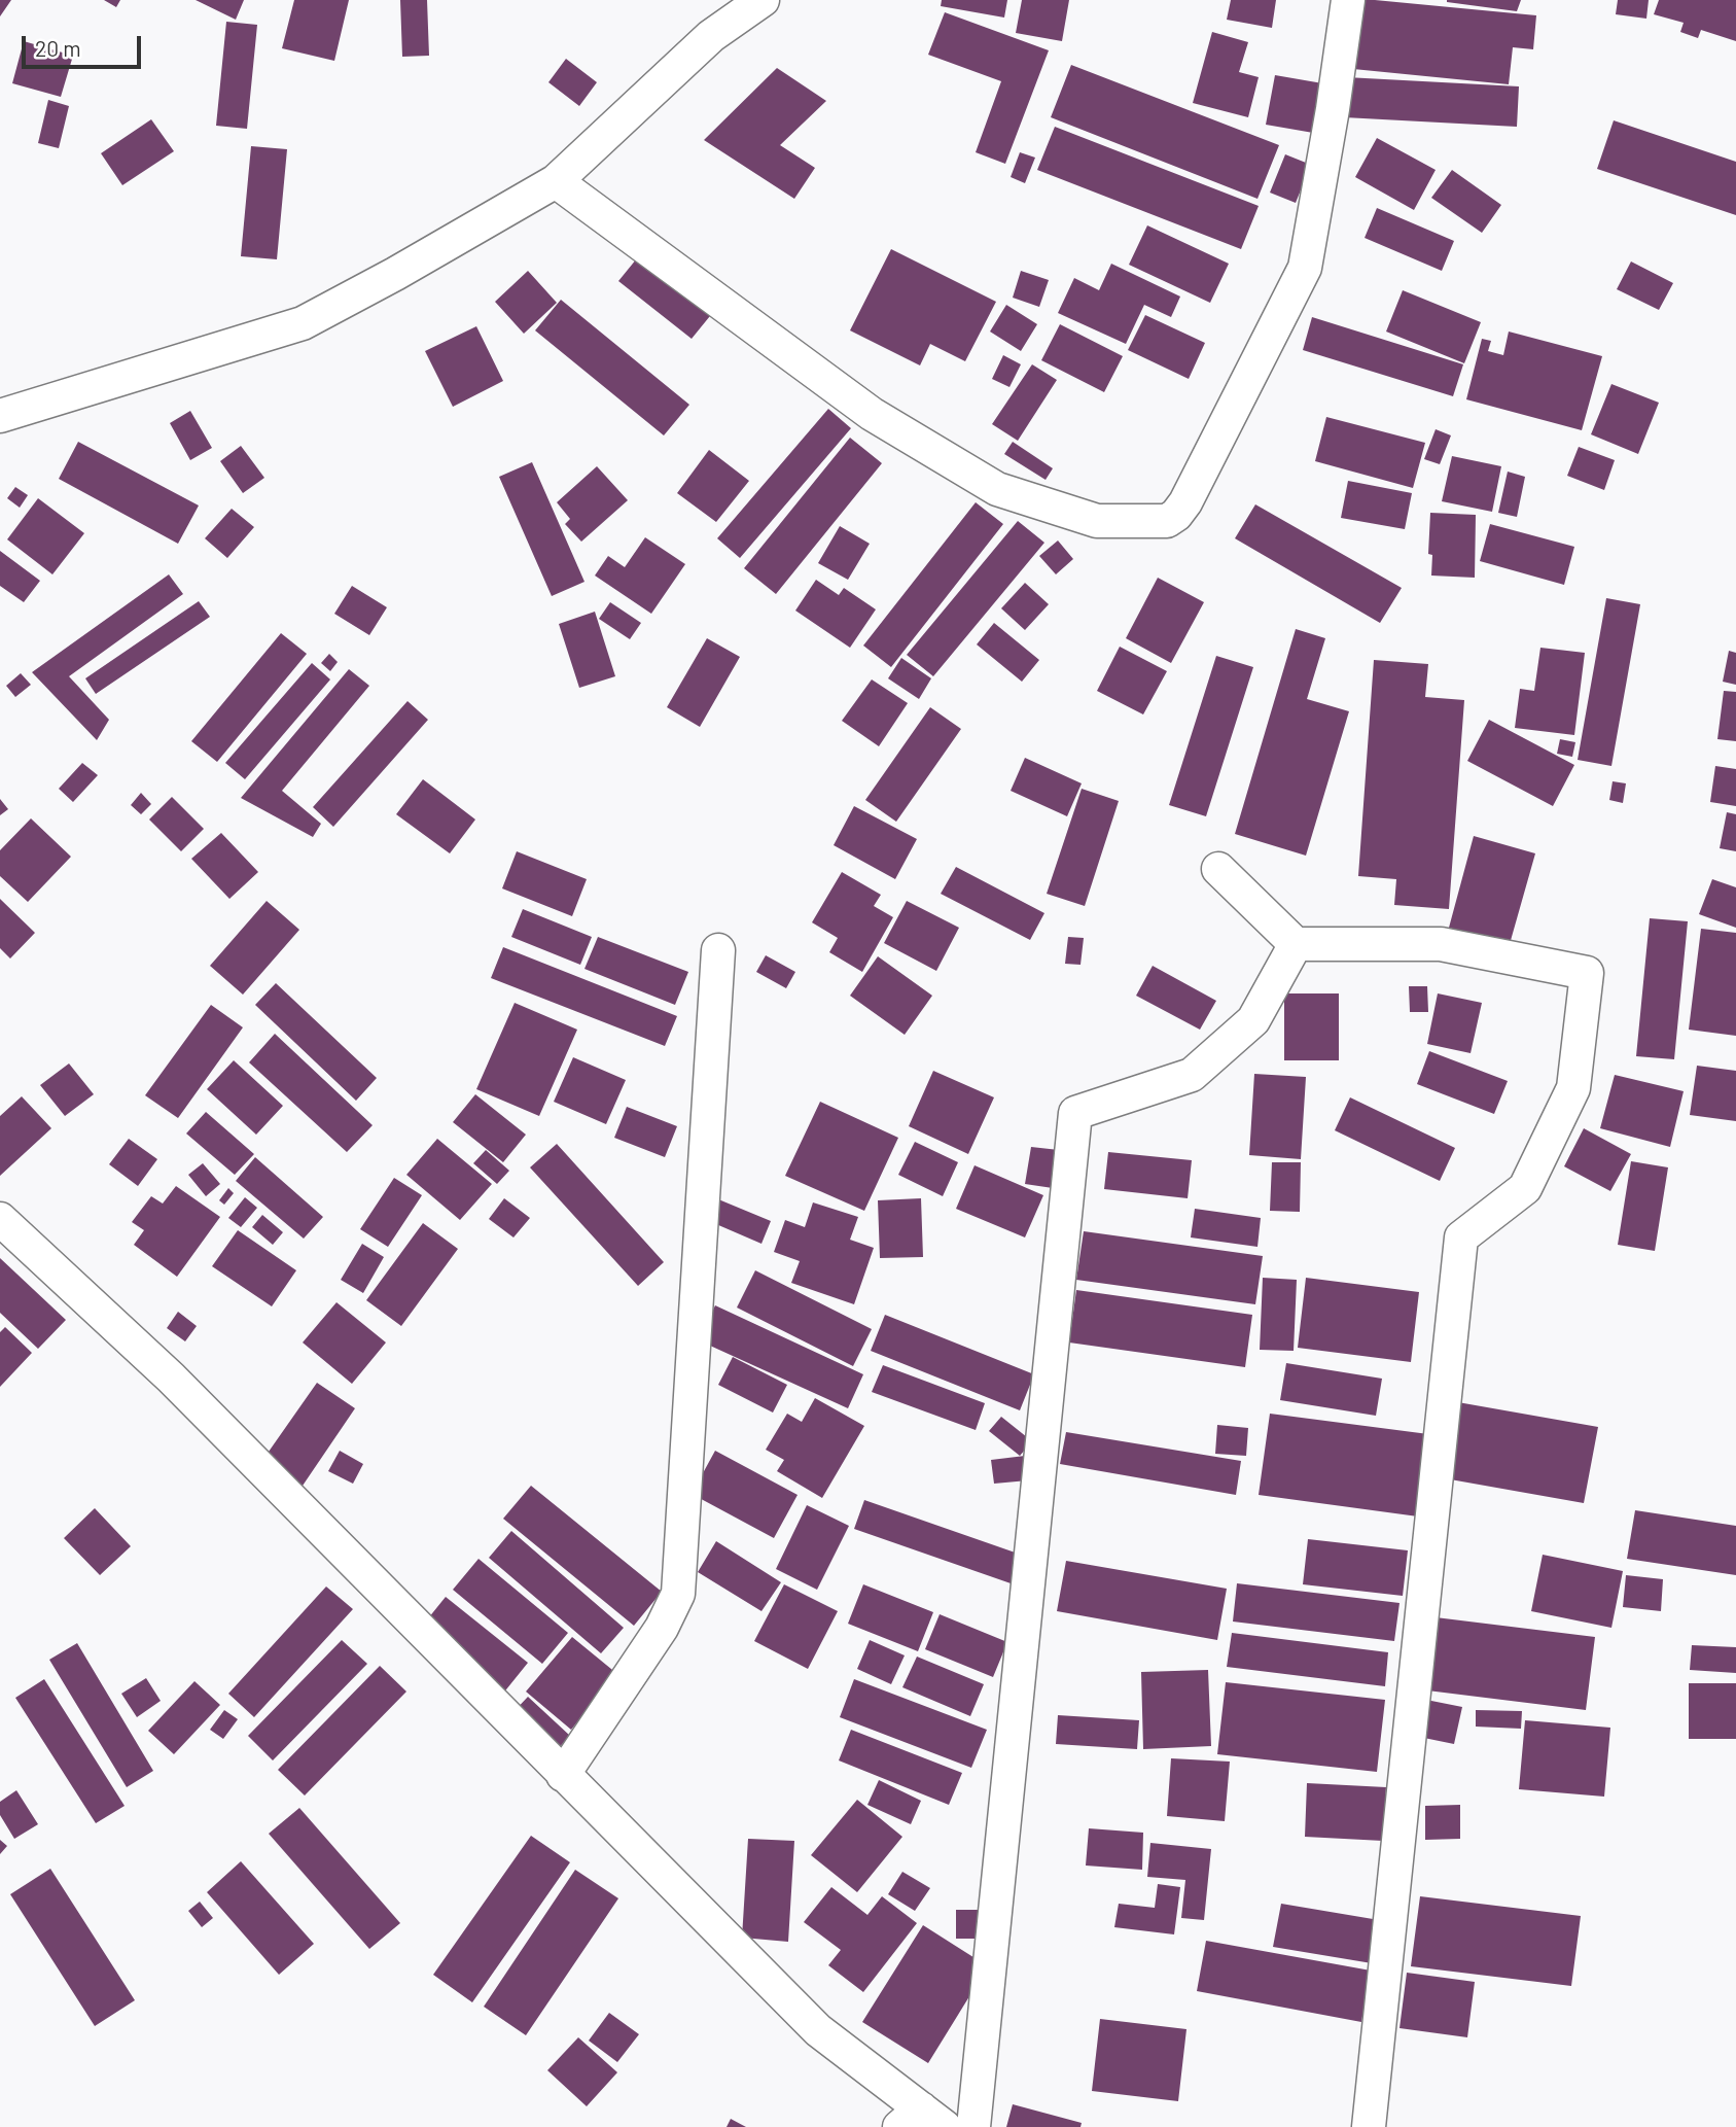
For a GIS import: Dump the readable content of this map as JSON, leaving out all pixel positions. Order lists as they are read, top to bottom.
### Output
{
  "scale_bar": "20 m"
}
